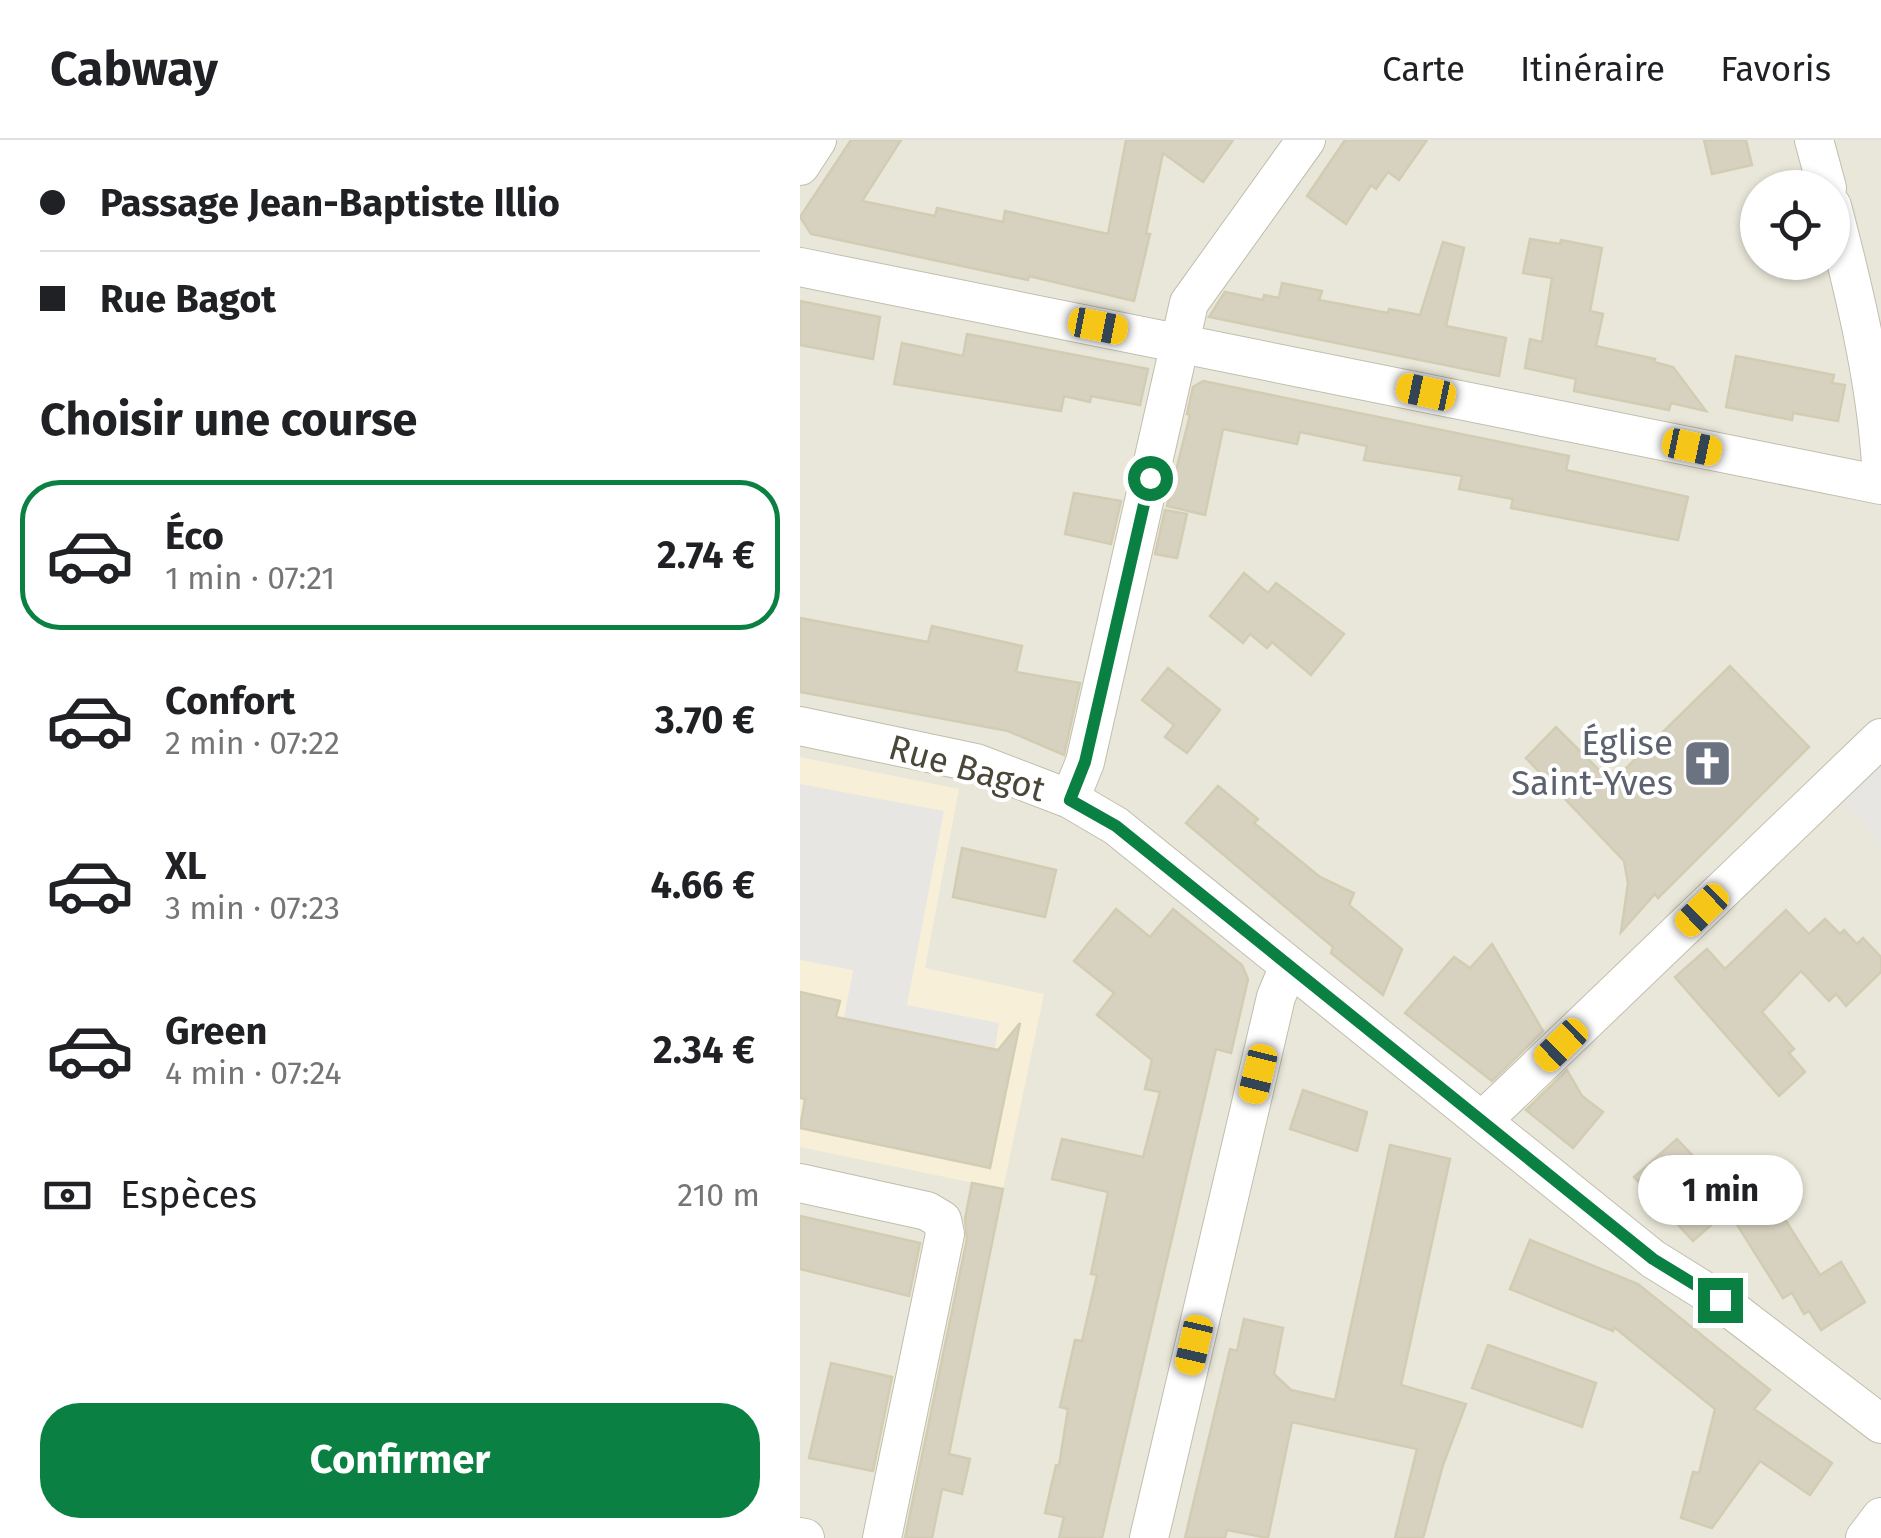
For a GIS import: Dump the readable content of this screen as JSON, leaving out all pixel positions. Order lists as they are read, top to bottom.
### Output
{
  "streets": {
    "street": ["Rue Bagot"]
  },
  "places": {
    "church": ["Église Saint-Yves"]
  },
  "page": {
    "header": "Cabway",
    "nav": ["Carte", "Itinéraire", "Favoris"],
    "banner": ["Passage Jean-Baptiste Illio", "Rue Bagot"],
    "heading": "Choisir une course",
    "list": [
      {
        "name": "Éco",
        "note": "1 min · 07:21",
        "value": "2.74 €"
      },
      {
        "name": "Confort",
        "note": "2 min · 07:22",
        "value": "3.70 €"
      },
      {
        "name": "XL",
        "note": "3 min · 07:23",
        "value": "4.66 €"
      },
      {
        "name": "Green",
        "note": "4 min · 07:24",
        "value": "2.34 €"
      }
    ],
    "pay": ["Espèces", "210 m"],
    "bubble": "1 min",
    "buttons": "Confirmer"
  }
}
